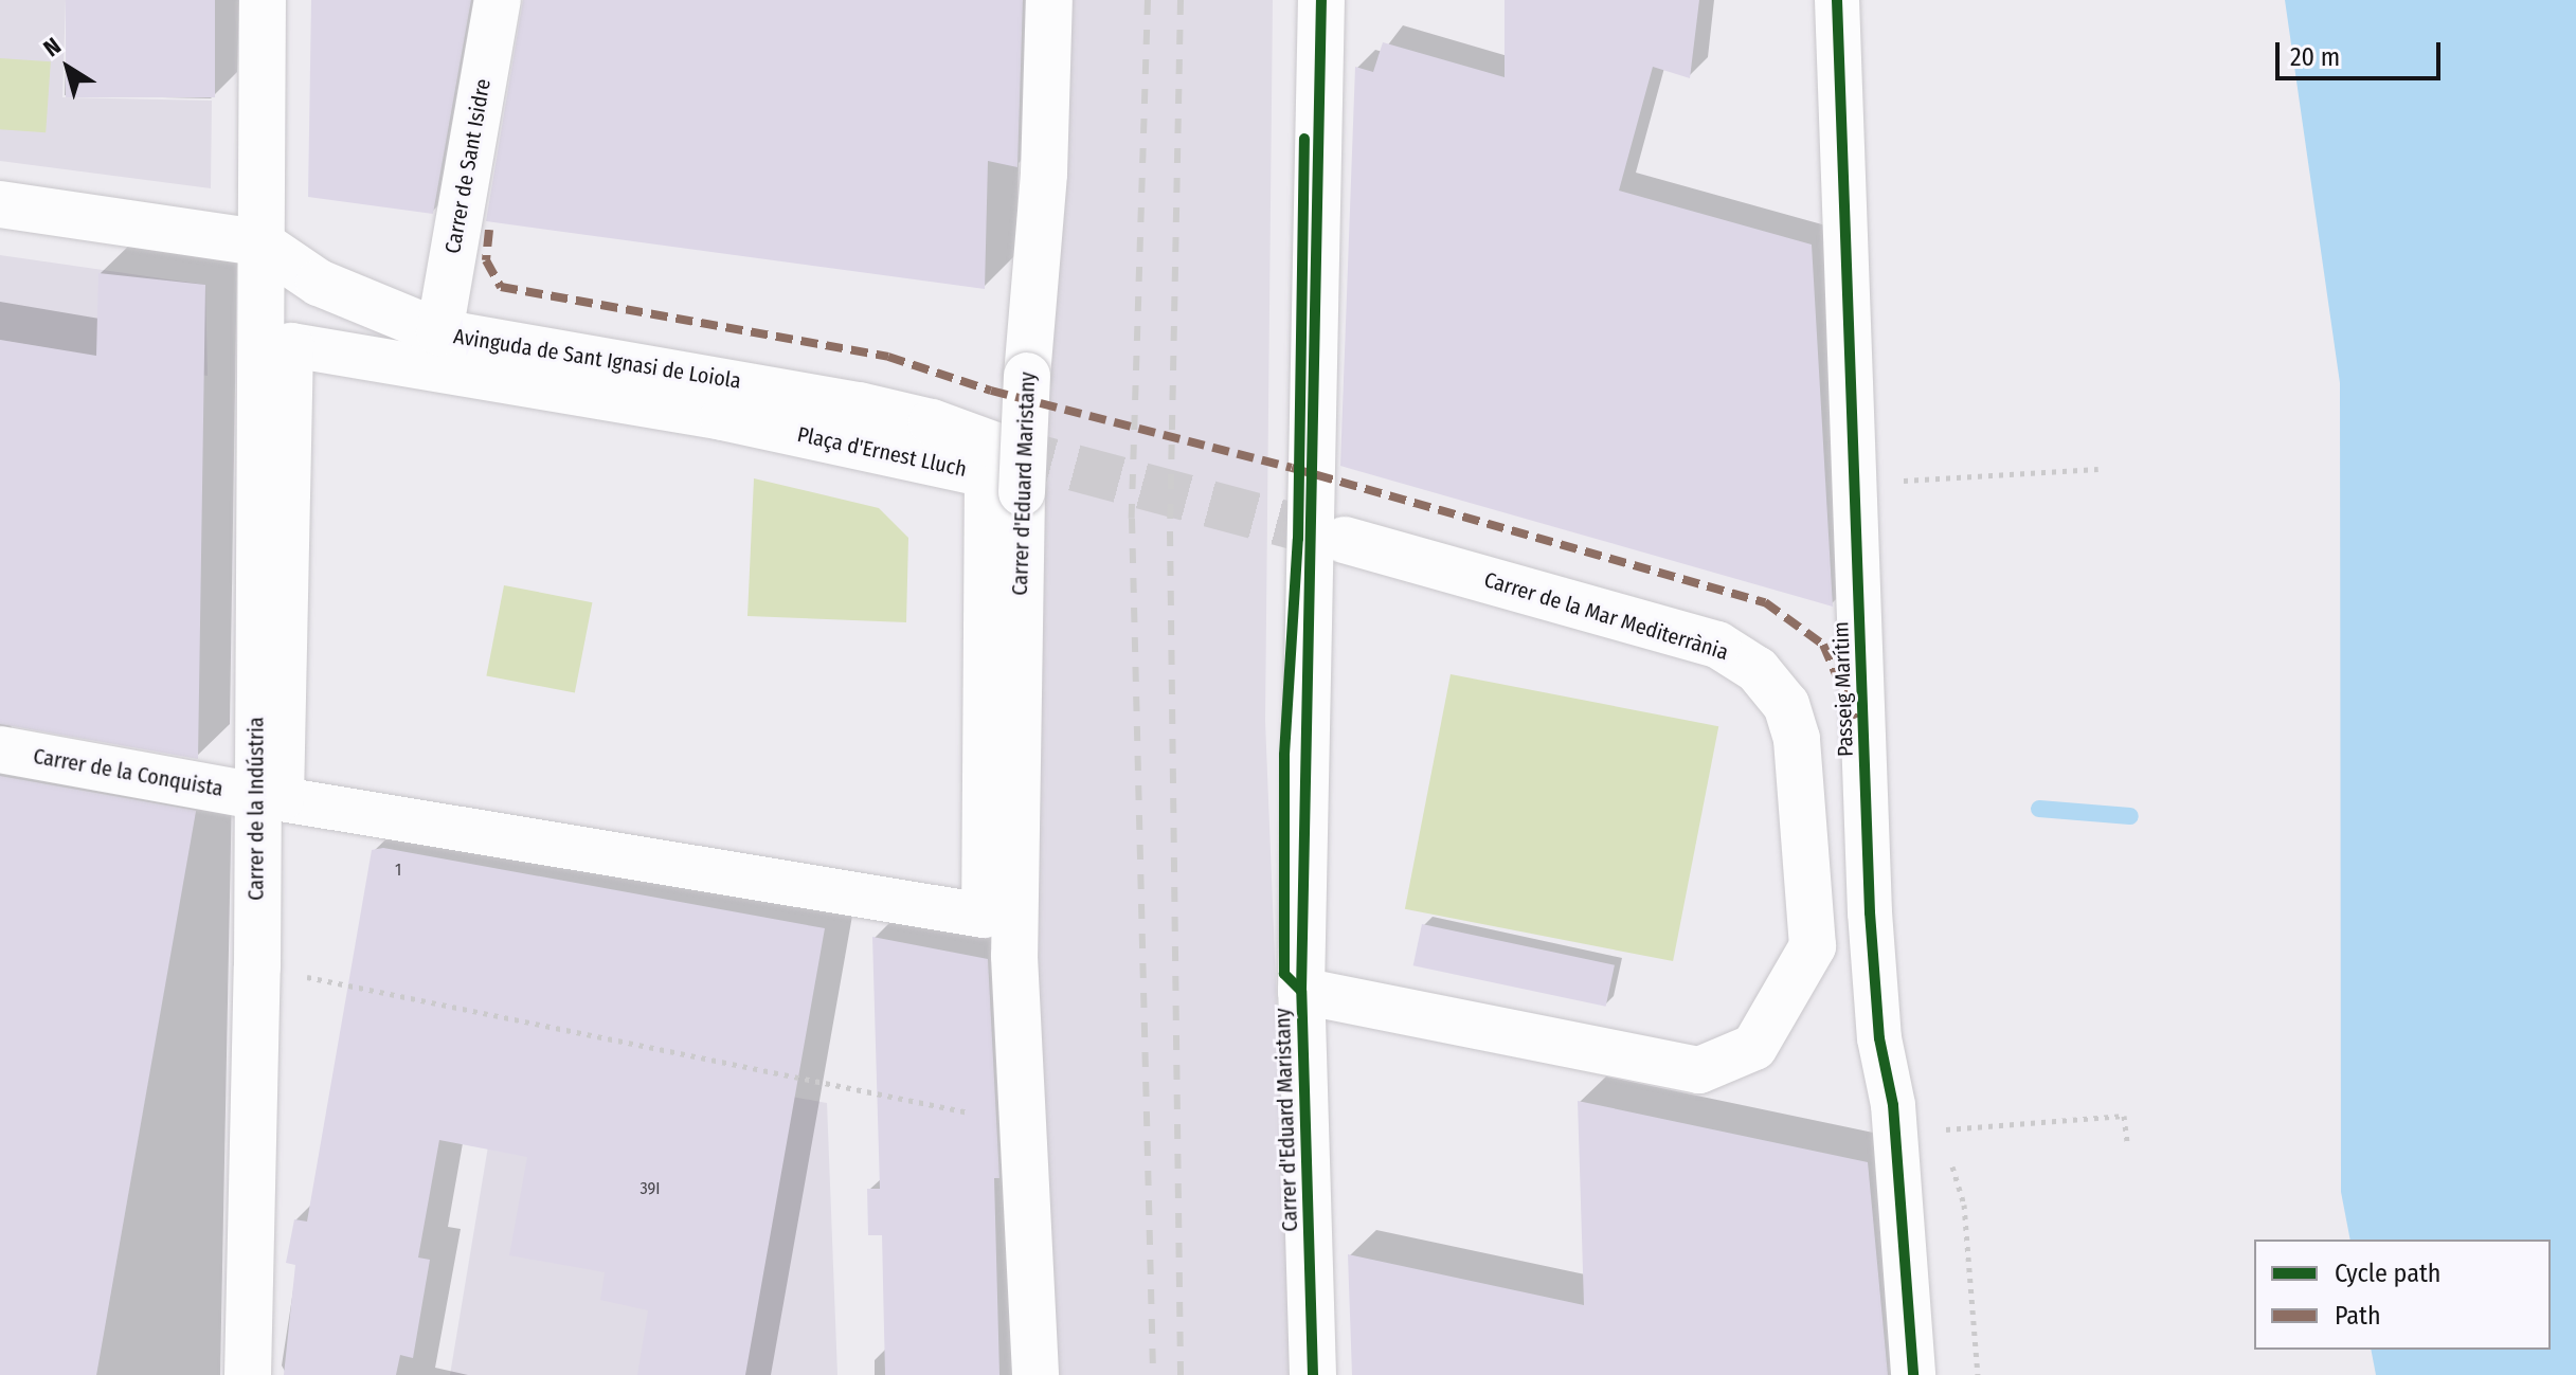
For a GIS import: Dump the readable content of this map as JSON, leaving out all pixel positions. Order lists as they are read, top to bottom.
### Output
{
  "streets": {
    "street": [
      "Carrer de Sant Isidre",
      "Avinguda de Sant Ignasi de Loiola",
      "Plaça d'Ernest Lluch",
      "Carrer d'Eduard Maristany",
      "Carrer de la Mar Mediterrània",
      "Passeig Marítim",
      "Carrer de la Conquista",
      "Carrer de la Indústria"
    ]
  },
  "crossings": [
    ["Carrer de Sant Isidre", "Avinguda de Sant Ignasi de Loiola"],
    ["Avinguda de Sant Ignasi de Loiola", "Carrer d'Eduard Maristany"],
    ["Avinguda de Sant Ignasi de Loiola", "Carrer de la Indústria"],
    ["Plaça d'Ernest Lluch", "Carrer de la Conquista"],
    ["Plaça d'Ernest Lluch", "Carrer de la Indústria"],
    ["Carrer d'Eduard Maristany", "Carrer de la Mar Mediterrània"],
    ["Carrer de la Conquista", "Carrer de la Indústria"]
  ],
  "house_numbers": ["1", "39I"],
  "legend": ["Cycle path", "Path"],
  "scale_bar": "20 m",
  "north": "top left"
}
